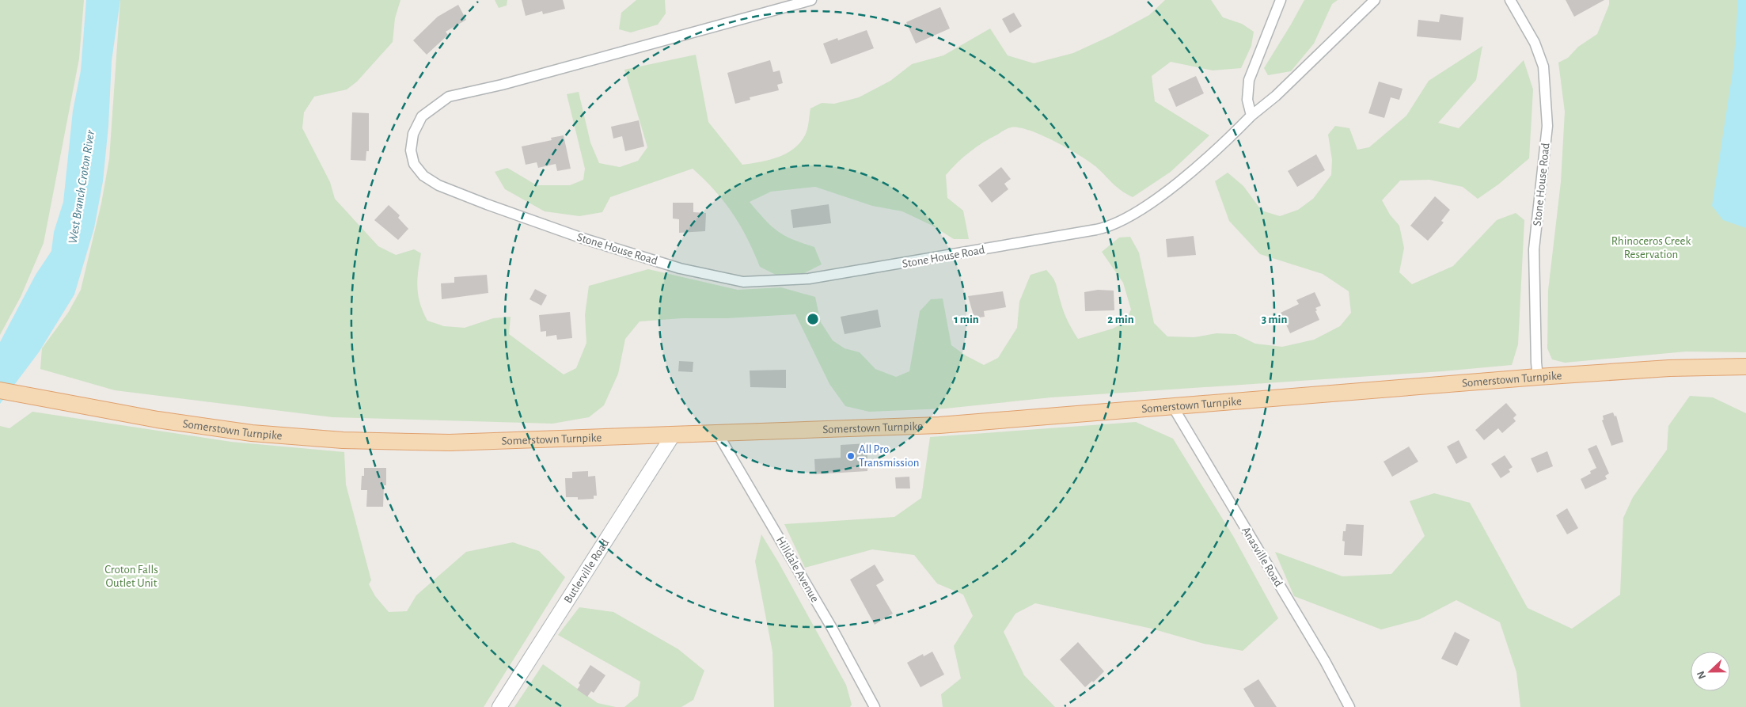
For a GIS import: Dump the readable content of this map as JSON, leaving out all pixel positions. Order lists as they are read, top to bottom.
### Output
{
  "streets": {
    "main road": ["Somerstown Turnpike"],
    "street": [
      "Stone House Road",
      "Anasville Road",
      "Hilldale Avenue",
      "Butlerville Road"
    ]
  },
  "crossings": [
    ["Stone House Road", "Somerstown Turnpike"],
    ["Somerstown Turnpike", "Anasville Road"],
    ["Somerstown Turnpike", "Hilldale Avenue"],
    ["Somerstown Turnpike", "Butlerville Road"]
  ],
  "water": ["West Branch Croton River"],
  "parks": ["Rhinoceros Creek Reservation", "Croton Falls Outlet Unit"],
  "places": ["All Pro Transmission"],
  "north": "left",
  "rings": ["1 min", "2 min", "3 min"]
}
